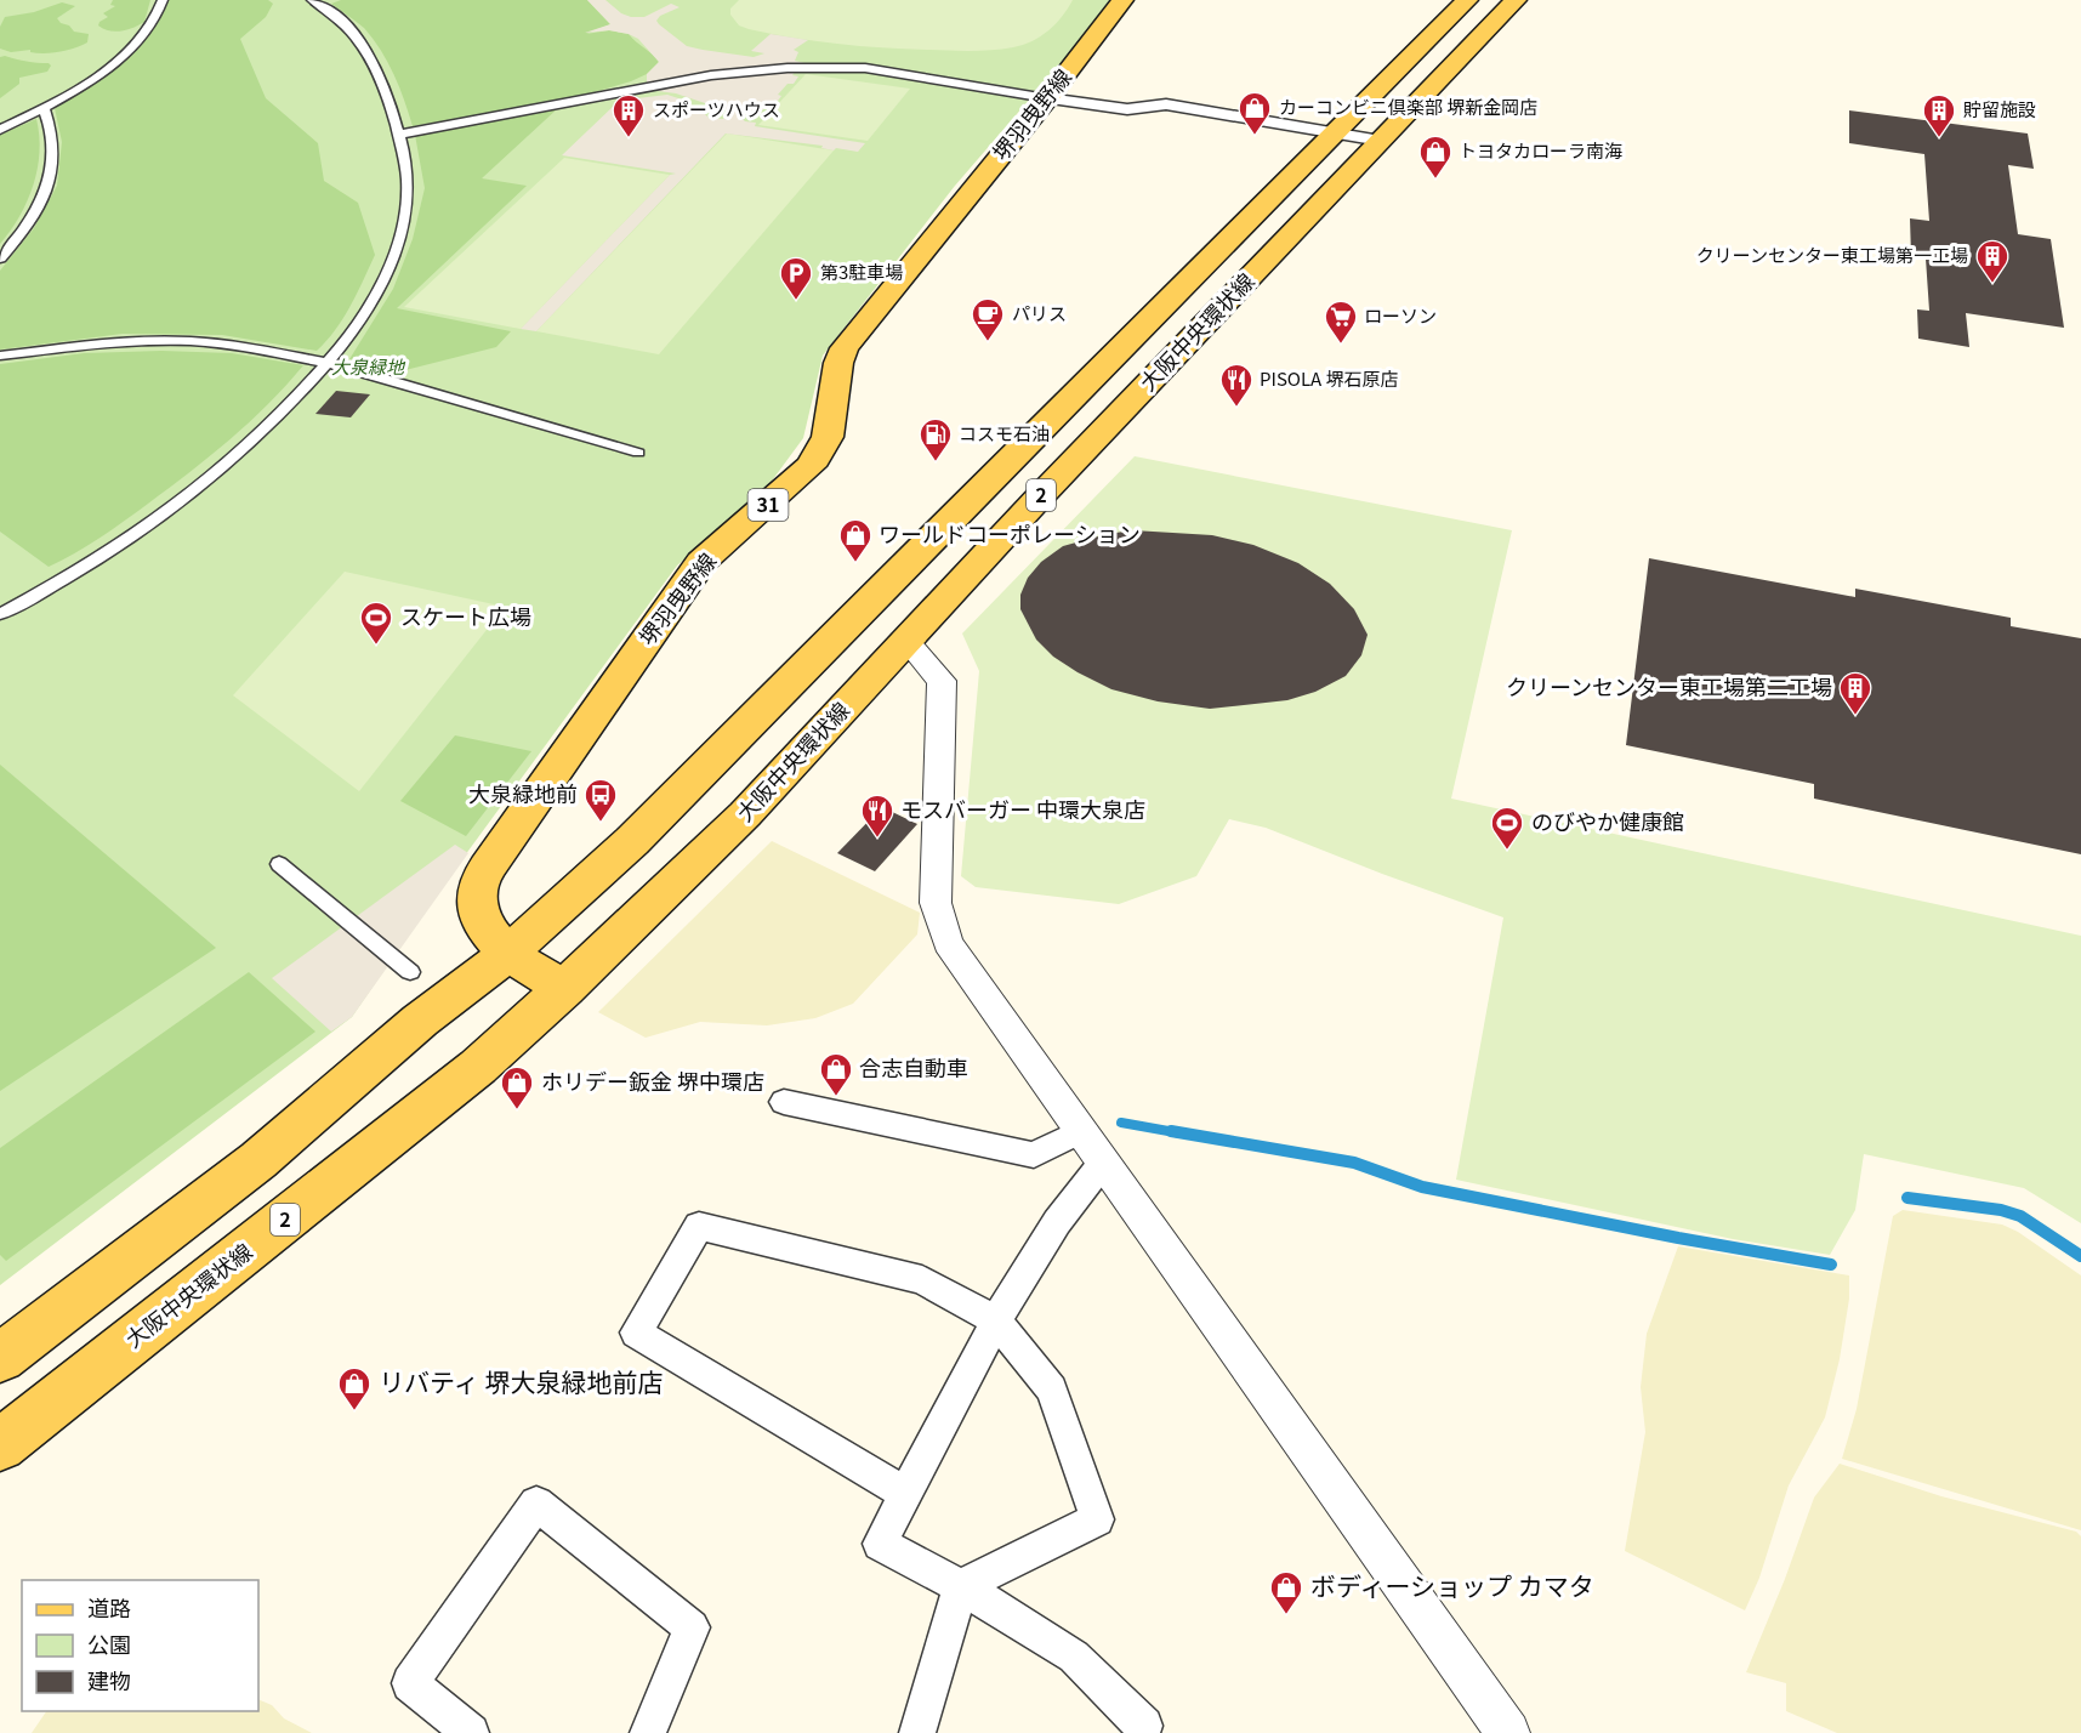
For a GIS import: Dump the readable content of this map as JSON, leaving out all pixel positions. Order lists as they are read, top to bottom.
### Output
{
  "streets": {
    "main road": [
      "堺羽曳野線",
      "大阪中央環状線",
      "2",
      "31"
    ]
  },
  "crossings": [
    ["堺羽曳野線", "大阪中央環状線"]
  ],
  "parks": ["大泉緑地"],
  "places": {
    "shop": [
      "カーコンビニ倶楽部 堺新金岡店",
      "トヨタカローラ南海",
      "ワールドコーポレーション",
      "合志自動車",
      "ホリデー鈑金 堺中環店",
      "リバティ 堺大泉緑地前店",
      "ボディーショップ カマタ"
    ],
    "building": [
      "スポーツハウス",
      "貯留施設",
      "クリーンセンター東工場第一工場",
      "クリーンセンター東工場第二工場"
    ],
    "parking": ["第3駐車場"],
    "cafe": ["パリス"],
    "supermarket": ["ローソン"],
    "restaurant": ["PISOLA 堺石原店", "モスバーガー 中環大泉店"],
    "fuel station": ["コスモ石油"],
    "sports": ["スケート広場", "のびやか健康館"],
    "bus stop": ["大泉緑地前"]
  },
  "legend": ["道路", "公園", "建物"]
}
